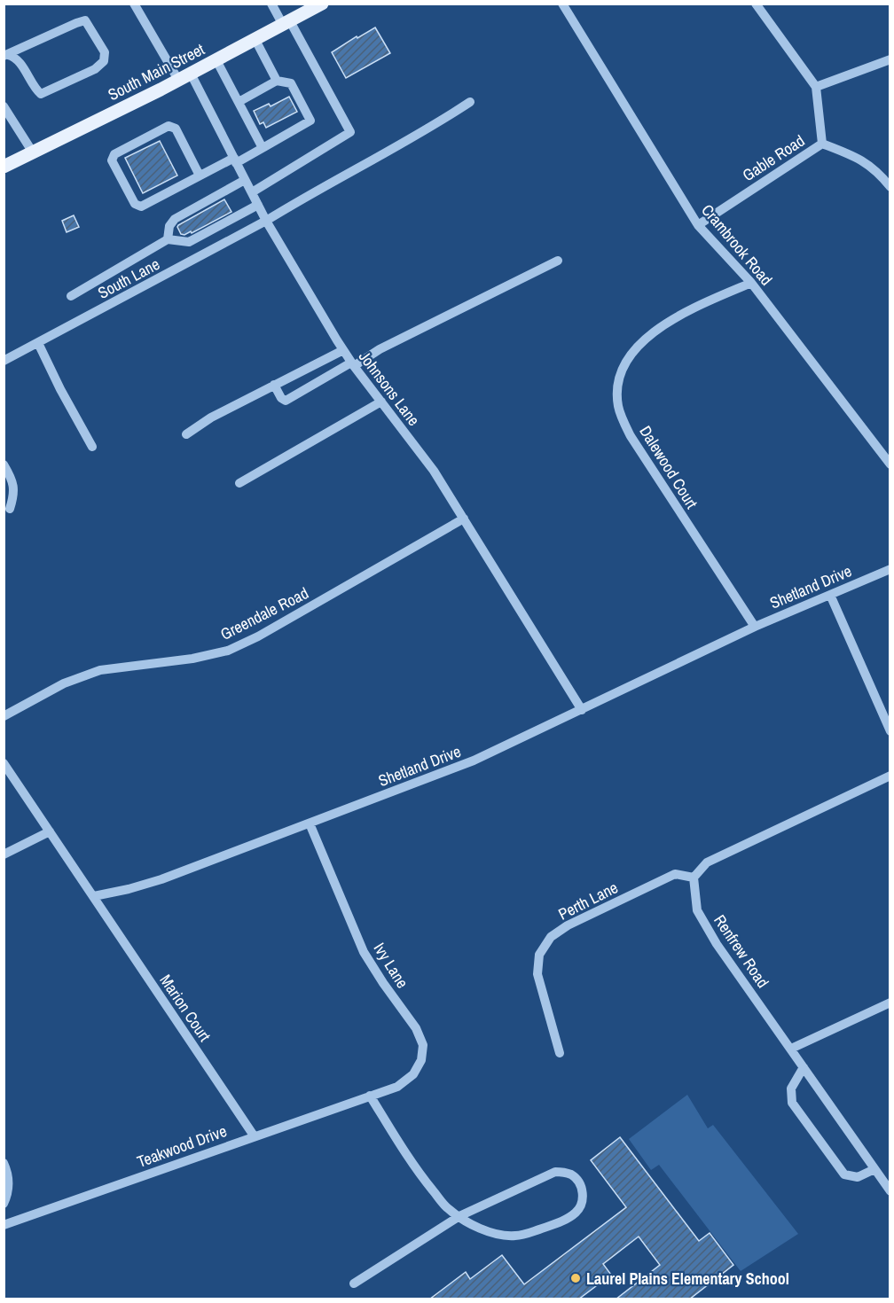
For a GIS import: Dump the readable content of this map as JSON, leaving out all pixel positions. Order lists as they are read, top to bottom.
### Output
{
  "streets": {
    "main road": ["South Main Street"],
    "street": [
      "Gable Road",
      "Crambrook Road",
      "South Lane",
      "Johnsons Lane",
      "Dalewood Court",
      "Shetland Drive",
      "Greendale Road",
      "Perth Lane",
      "Renfrew Road",
      "Ivy Lane",
      "Marion Court",
      "Teakwood Drive"
    ]
  },
  "crossings": [
    ["South Main Street", "Johnsons Lane"],
    ["Gable Road", "Crambrook Road"],
    ["Crambrook Road", "Dalewood Court"],
    ["South Lane", "Johnsons Lane"],
    ["Johnsons Lane", "Shetland Drive"],
    ["Johnsons Lane", "Greendale Road"],
    ["Dalewood Court", "Shetland Drive"],
    ["Shetland Drive", "Ivy Lane"],
    ["Shetland Drive", "Marion Court"],
    ["Perth Lane", "Renfrew Road"],
    ["Ivy Lane", "Teakwood Drive"],
    ["Marion Court", "Teakwood Drive"]
  ],
  "places": ["Laurel Plains Elementary School"]
}
